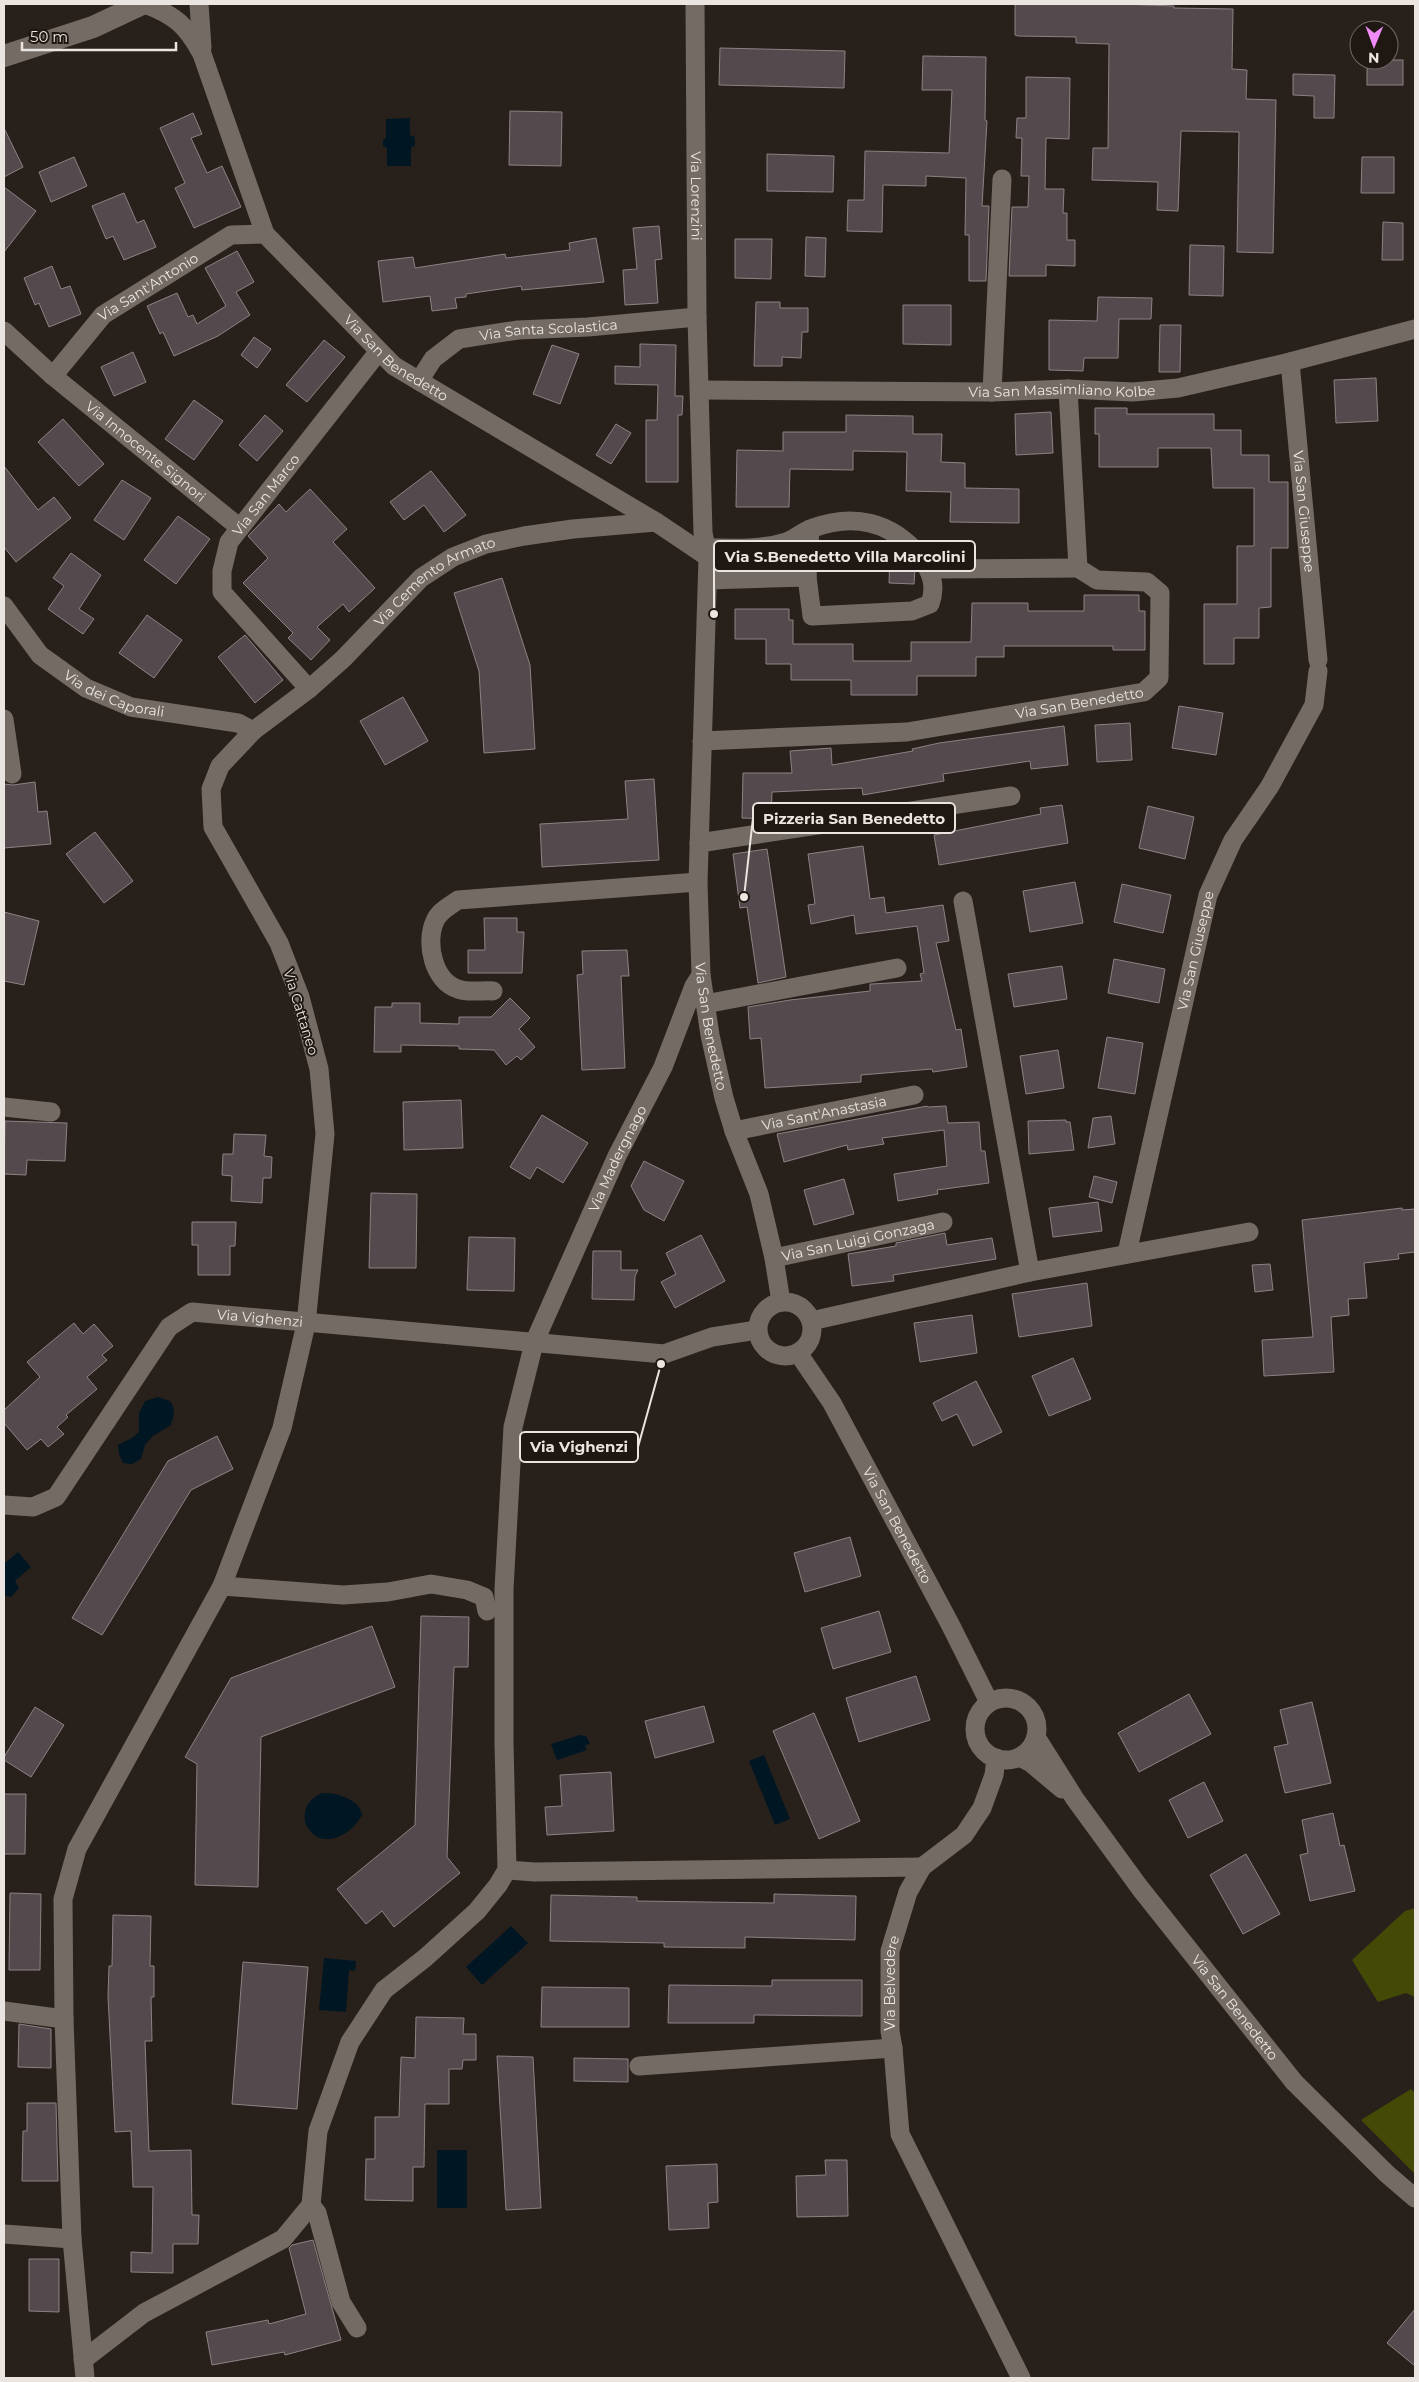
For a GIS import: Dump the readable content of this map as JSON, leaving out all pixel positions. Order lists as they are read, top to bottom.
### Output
{
  "streets": {
    "street": [
      "Via Lorenzini",
      "Via Sant'Antonio",
      "Via Santa Scolastica",
      "Via San Benedetto",
      "Via San Massimliano Kolbe",
      "Via Innocente Signori",
      "Via San Marco",
      "Via San Giuseppe",
      "Via Cemento Armato",
      "Via dei Caporali",
      "Via Cattaneo",
      "Via Sant'Anastasia",
      "Via Madergnago",
      "Via San Luigi Gonzaga",
      "Via Vighenzi",
      "Via Belvedere"
    ]
  },
  "crossings": [
    ["Via Lorenzini", "Via Santa Scolastica"],
    ["Via Lorenzini", "Via San Benedetto"],
    ["Via Lorenzini", "Via San Massimliano Kolbe"],
    ["Via Sant'Antonio", "Via San Benedetto"],
    ["Via Sant'Antonio", "Via Innocente Signori"],
    ["Via Santa Scolastica", "Via San Benedetto"],
    ["Via San Benedetto", "Via San Marco"],
    ["Via San Benedetto", "Via Cemento Armato"],
    ["Via San Benedetto", "Via Sant'Anastasia"],
    ["Via San Benedetto", "Via Madergnago"],
    ["Via San Benedetto", "Via San Luigi Gonzaga"],
    ["Via San Benedetto", "Via Vighenzi"],
    ["Via San Benedetto", "Via Belvedere"],
    ["Via San Massimliano Kolbe", "Via San Giuseppe"],
    ["Via Innocente Signori", "Via San Marco"],
    ["Via San Marco", "Via Cemento Armato"],
    ["Via Cemento Armato", "Via dei Caporali"],
    ["Via Cemento Armato", "Via Cattaneo"],
    ["Via dei Caporali", "Via Cattaneo"],
    ["Via Cattaneo", "Via Vighenzi"],
    ["Via Madergnago", "Via Vighenzi"]
  ],
  "places": ["Via S.Benedetto Villa Marcolini", "Pizzeria San Benedetto", "Via Vighenzi"],
  "scale_bar": "50 m",
  "north": "bottom"
}
